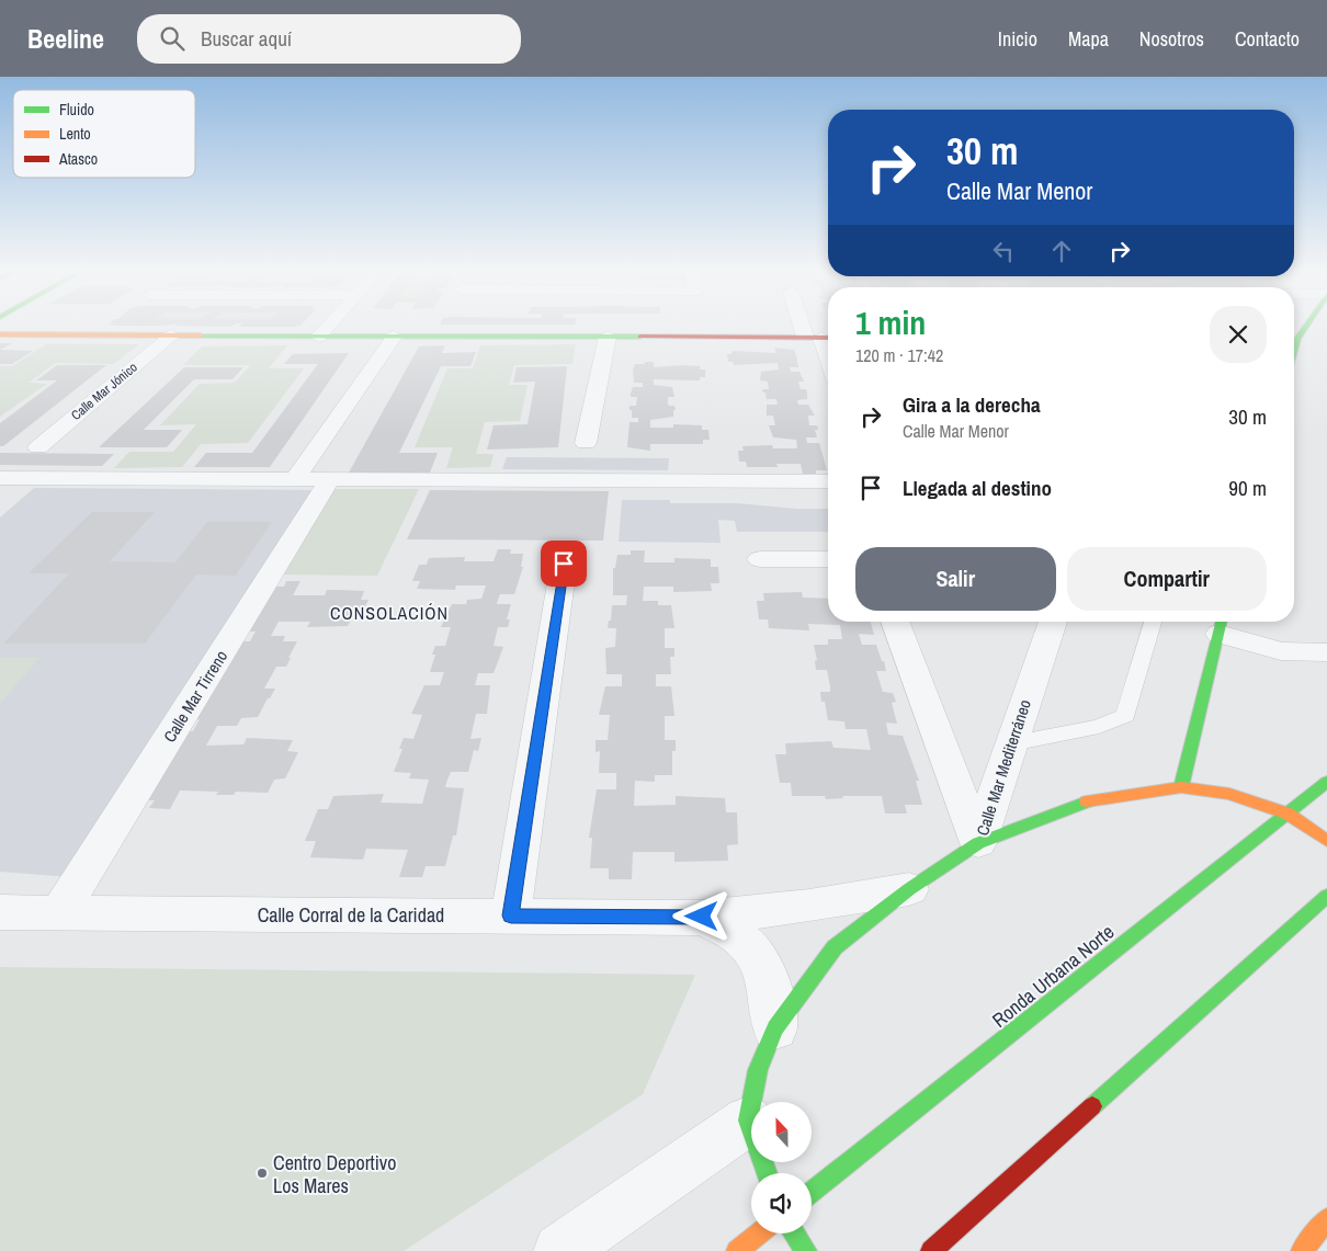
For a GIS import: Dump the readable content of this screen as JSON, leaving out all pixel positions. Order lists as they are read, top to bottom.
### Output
{
  "streets": {
    "street": [
      "Calle Mar Jónico",
      "Calle Mar Tirreno",
      "Calle Mar Mediterráneo",
      "Calle Corral de la Caridad",
      "Ronda Urbana Norte"
    ]
  },
  "crossings": [
    ["Calle Mar Tirreno", "Calle Corral de la Caridad"]
  ],
  "districts": ["CONSOLACIÓN"],
  "places": ["Centro Deportivo Los Mares"],
  "legend": ["Fluido", "Lento", "Atasco"],
  "north": "top",
  "page": {
    "header": "Beeline",
    "search": "Buscar aquí",
    "nav": [
      "Inicio",
      "Mapa",
      "Nosotros",
      "Contacto"
    ],
    "turn": ["30 m", "Calle Mar Menor"],
    "heading": ["1 min", "120 m · 17:42"],
    "list": [
      {
        "name": "Gira a la derecha",
        "note": "Calle Mar Menor",
        "value": "30 m"
      },
      {
        "name": "Llegada al destino",
        "value": "90 m"
      }
    ],
    "buttons": ["Salir", "Compartir"]
  }
}
